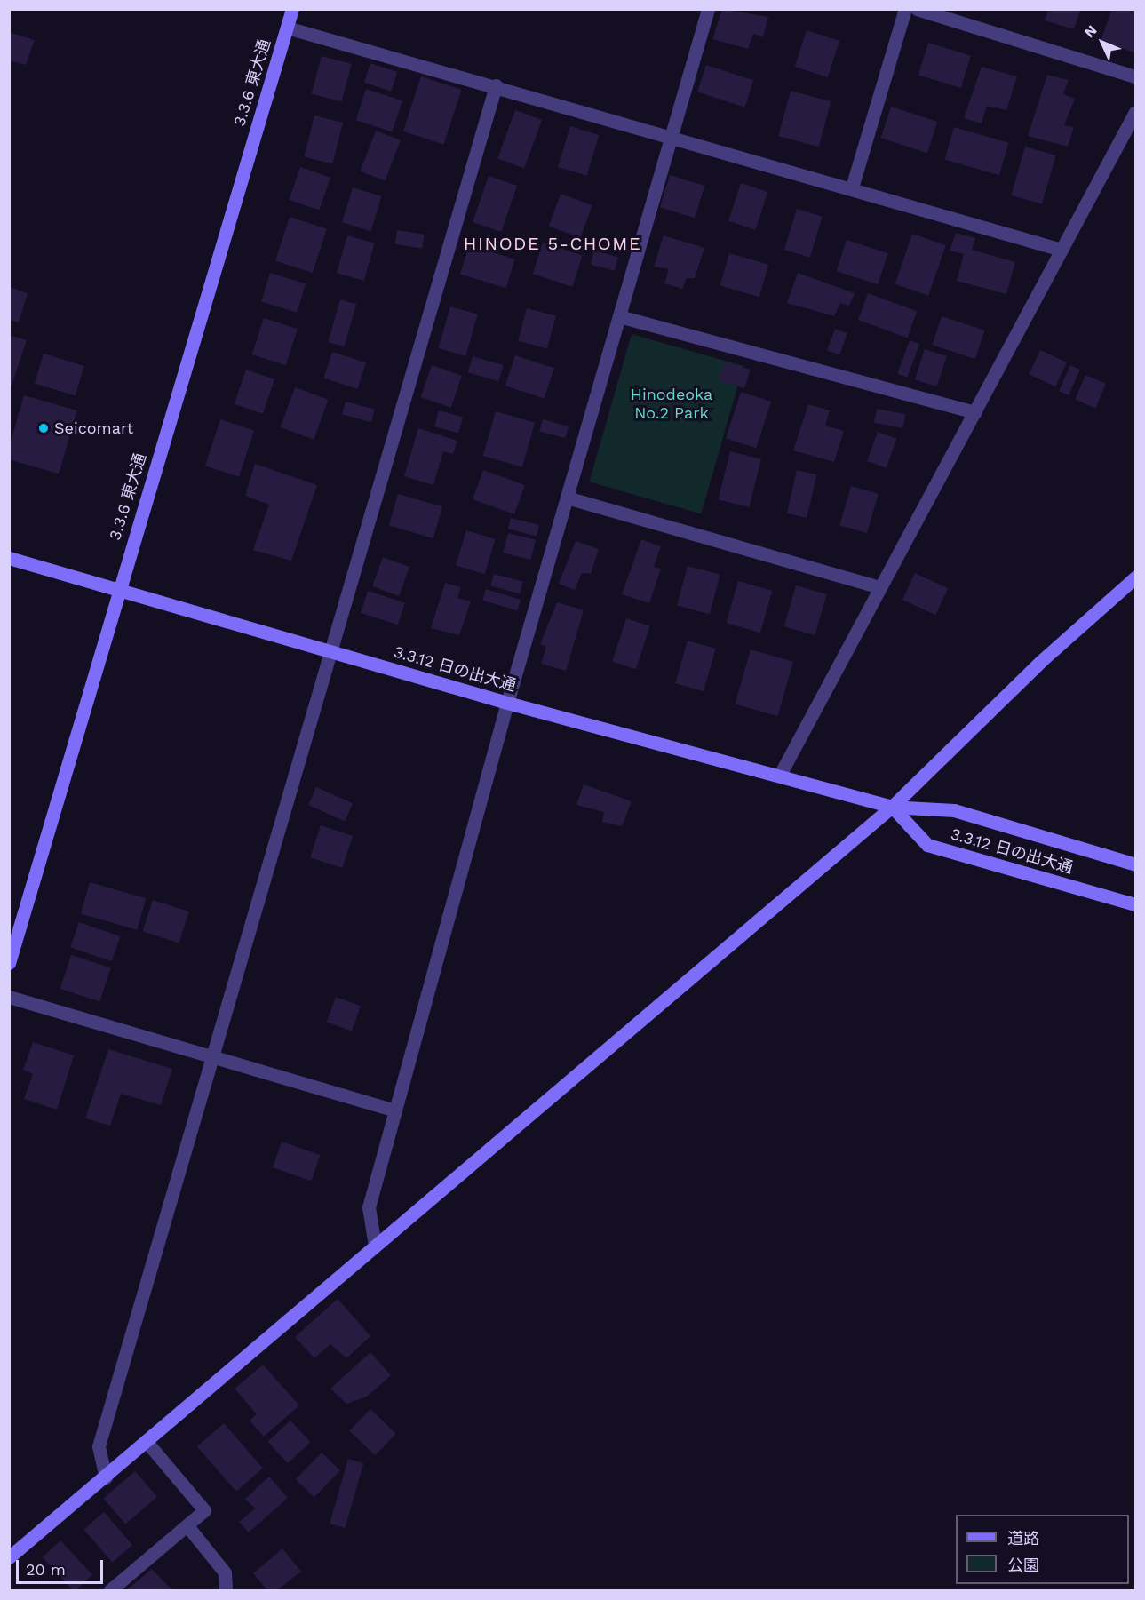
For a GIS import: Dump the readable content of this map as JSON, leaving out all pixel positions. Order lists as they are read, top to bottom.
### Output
{
  "streets": {
    "street": ["3.3.6 東大通", "3.3.12 日の出大通"]
  },
  "crossings": [
    ["3.3.6 東大通", "3.3.12 日の出大通"]
  ],
  "districts": ["HINODE 5-CHOME"],
  "parks": ["Hinodeoka No.2 Park"],
  "places": ["Seicomart"],
  "legend": ["道路", "公園"],
  "scale_bar": "20 m",
  "north": "top left"
}
